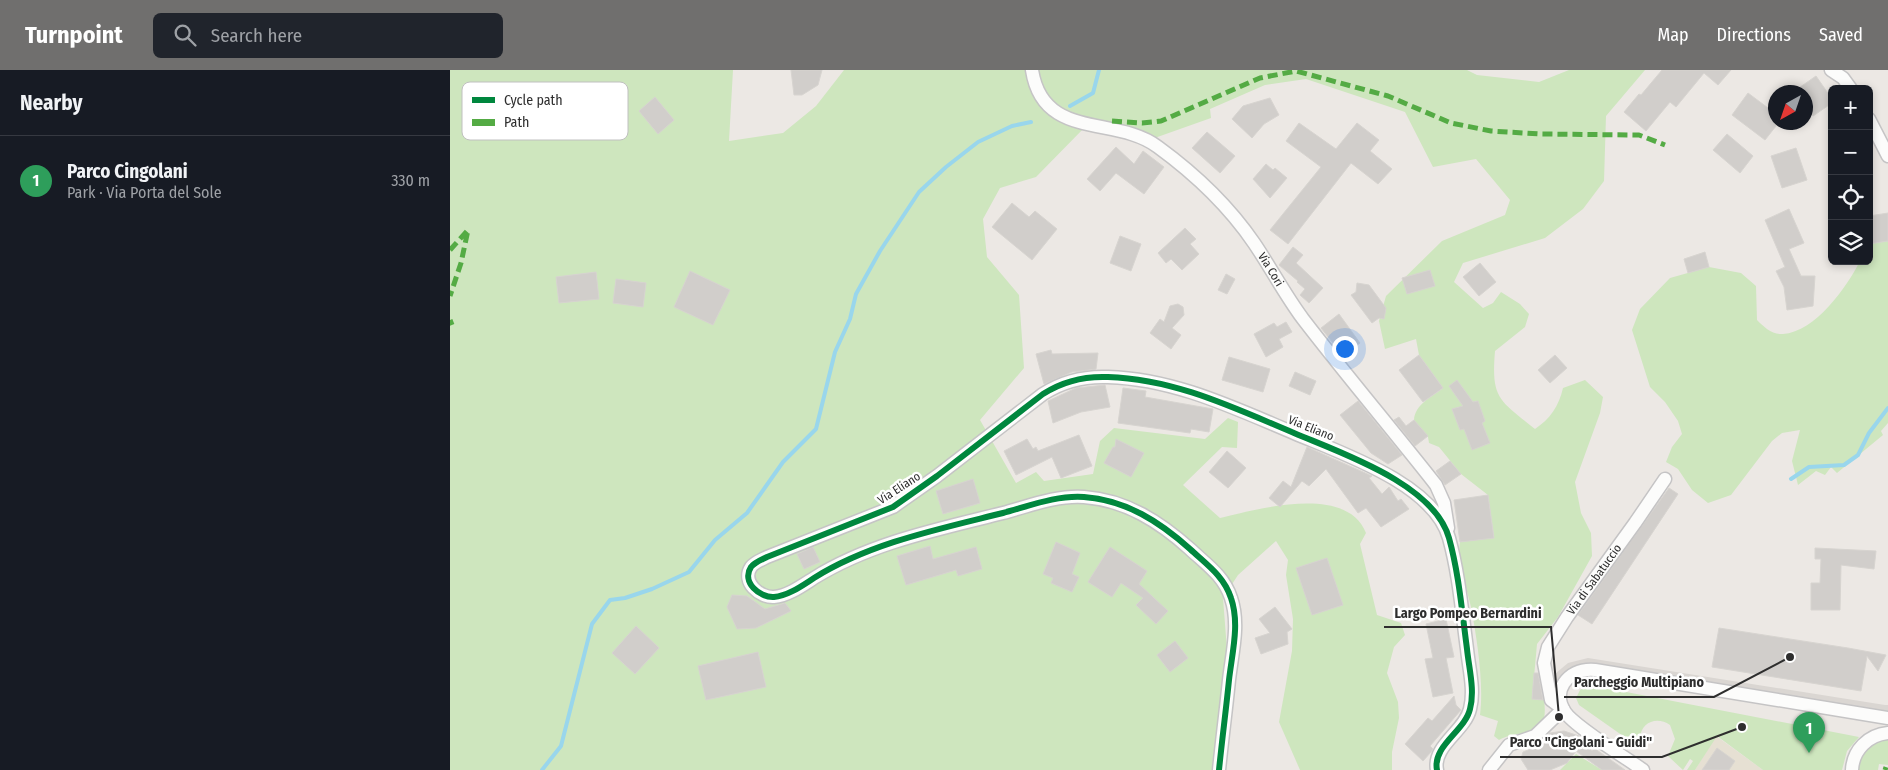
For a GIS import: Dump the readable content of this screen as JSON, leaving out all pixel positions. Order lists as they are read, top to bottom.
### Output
{
  "streets": {
    "street": ["Via Cori", "Via Eliano", "Via di Sabatuccio"]
  },
  "crossings": [
    ["Via Cori", "Via Eliano"]
  ],
  "places": ["Parcheggio Multipiano", "Largo Pompeo Bernardini", "Parco \"Cingolani - Guidi\""],
  "legend": ["Cycle path", "Path"],
  "north": "bottom left",
  "page": {
    "header": "Turnpoint",
    "search": "Search here",
    "nav": ["Map", "Directions", "Saved"],
    "heading": "Nearby",
    "map_buttons": ["+", "−"],
    "list": [
      {
        "mark": "1",
        "name": "Parco Cingolani",
        "note": "Park · Via Porta del Sole",
        "value": "330 m"
      }
    ],
    "pins": "1"
  }
}
